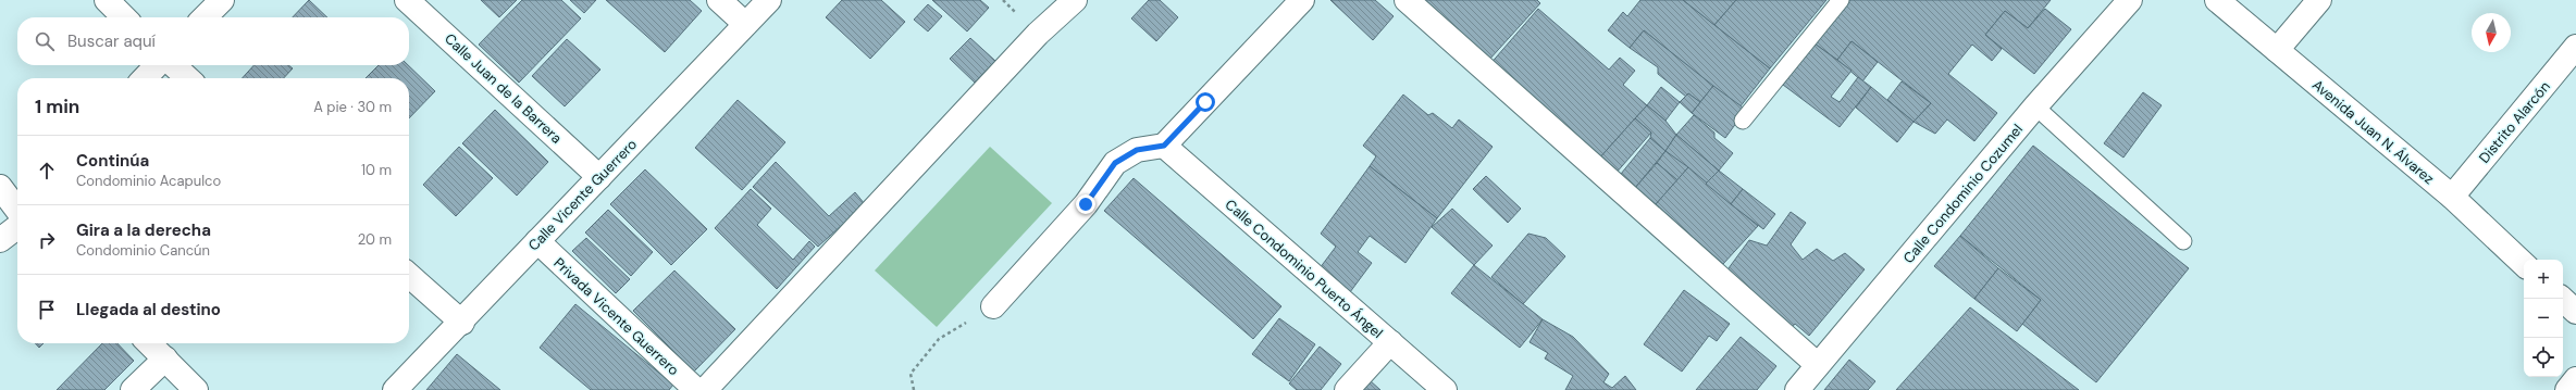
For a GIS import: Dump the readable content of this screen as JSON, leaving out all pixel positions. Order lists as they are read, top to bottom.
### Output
{
  "streets": {
    "street": [
      "Calle Juan de la Barrera",
      "Distrito Alarcón",
      "Avenida Juan N. Álvarez",
      "Calle Condominio Cozumel",
      "Calle Vicente Guerrero",
      "Calle Condominio Puerto Ángel",
      "Privada Vicente Guerrero"
    ]
  },
  "crossings": [
    ["Calle Juan de la Barrera", "Calle Vicente Guerrero"],
    ["Distrito Alarcón", "Avenida Juan N. Álvarez"],
    ["Calle Vicente Guerrero", "Privada Vicente Guerrero"]
  ],
  "north": "bottom",
  "page": {
    "search": "Buscar aquí",
    "heading": ["1 min", "A pie · 30 m"],
    "list": [
      ["Continúa", "Condominio Acapulco", "10 m"],
      ["Gira a la derecha", "Condominio Cancún", "20 m"],
      "Llegada al destino"
    ],
    "map_buttons": ["+", "−"]
  }
}
